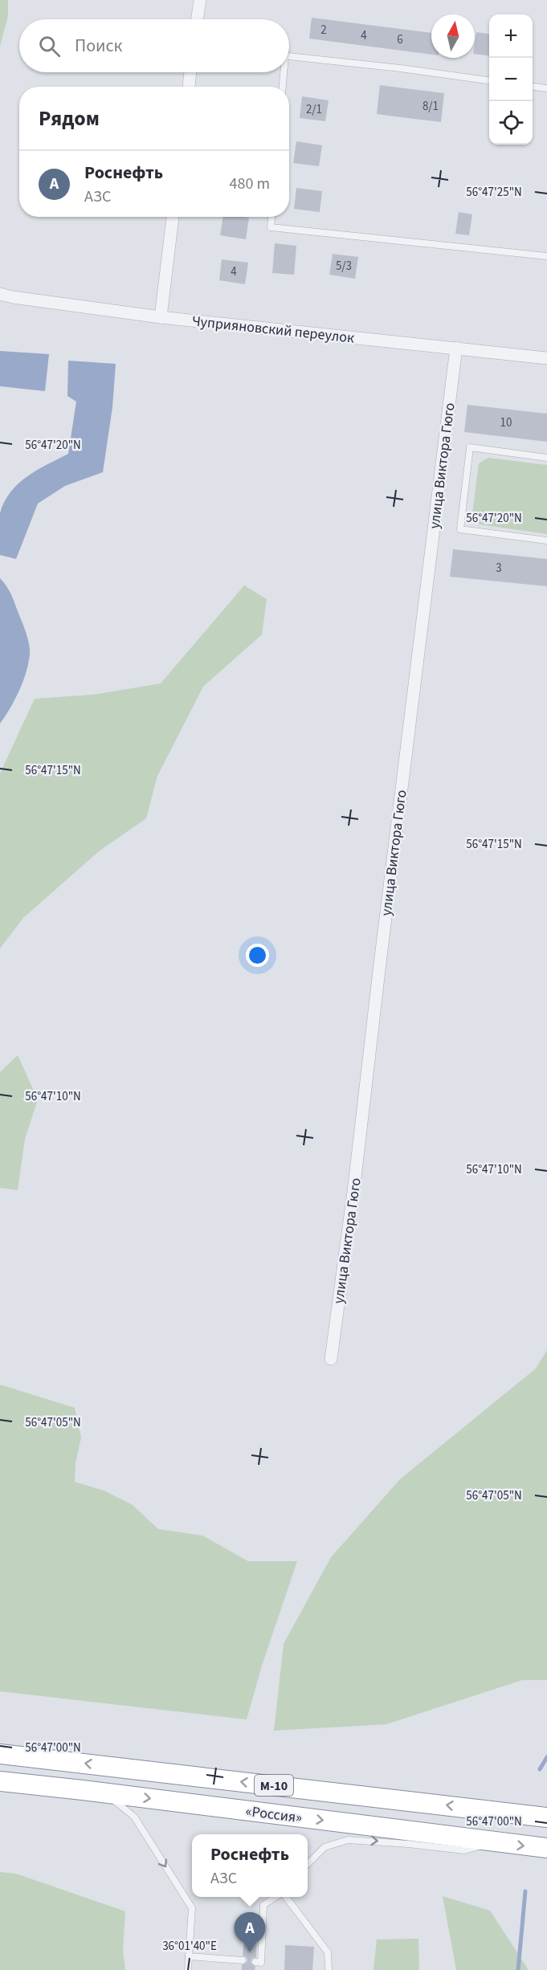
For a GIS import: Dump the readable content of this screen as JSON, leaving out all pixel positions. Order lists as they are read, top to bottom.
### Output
{
  "streets": {
    "highway": ["М-10", "«Россия»"],
    "street": ["Чуприяновский переулок", "улица Виктора Гюго"]
  },
  "crossings": [
    ["Чуприяновский переулок", "улица Виктора Гюго"]
  ],
  "house_numbers": [
    "2",
    "4",
    "6",
    "8/1",
    "2/1",
    "5/3",
    "4",
    "10",
    "3"
  ],
  "north": "top",
  "page": {
    "map_buttons": ["+", "−"],
    "search": "Поиск",
    "heading": "Рядом",
    "list": [
      {
        "mark": "A",
        "name": "Роснефть",
        "note": "АЗС",
        "value": "480 m"
      }
    ],
    "popup": ["Роснефть", "АЗС"],
    "pins": "A"
  },
  "coordinates": [
    "56°47'25\"N",
    "56°47'20\"N",
    "56°47'15\"N",
    "56°47'10\"N",
    "56°47'05\"N",
    "56°47'00\"N",
    "36°01'40\"E"
  ]
}
